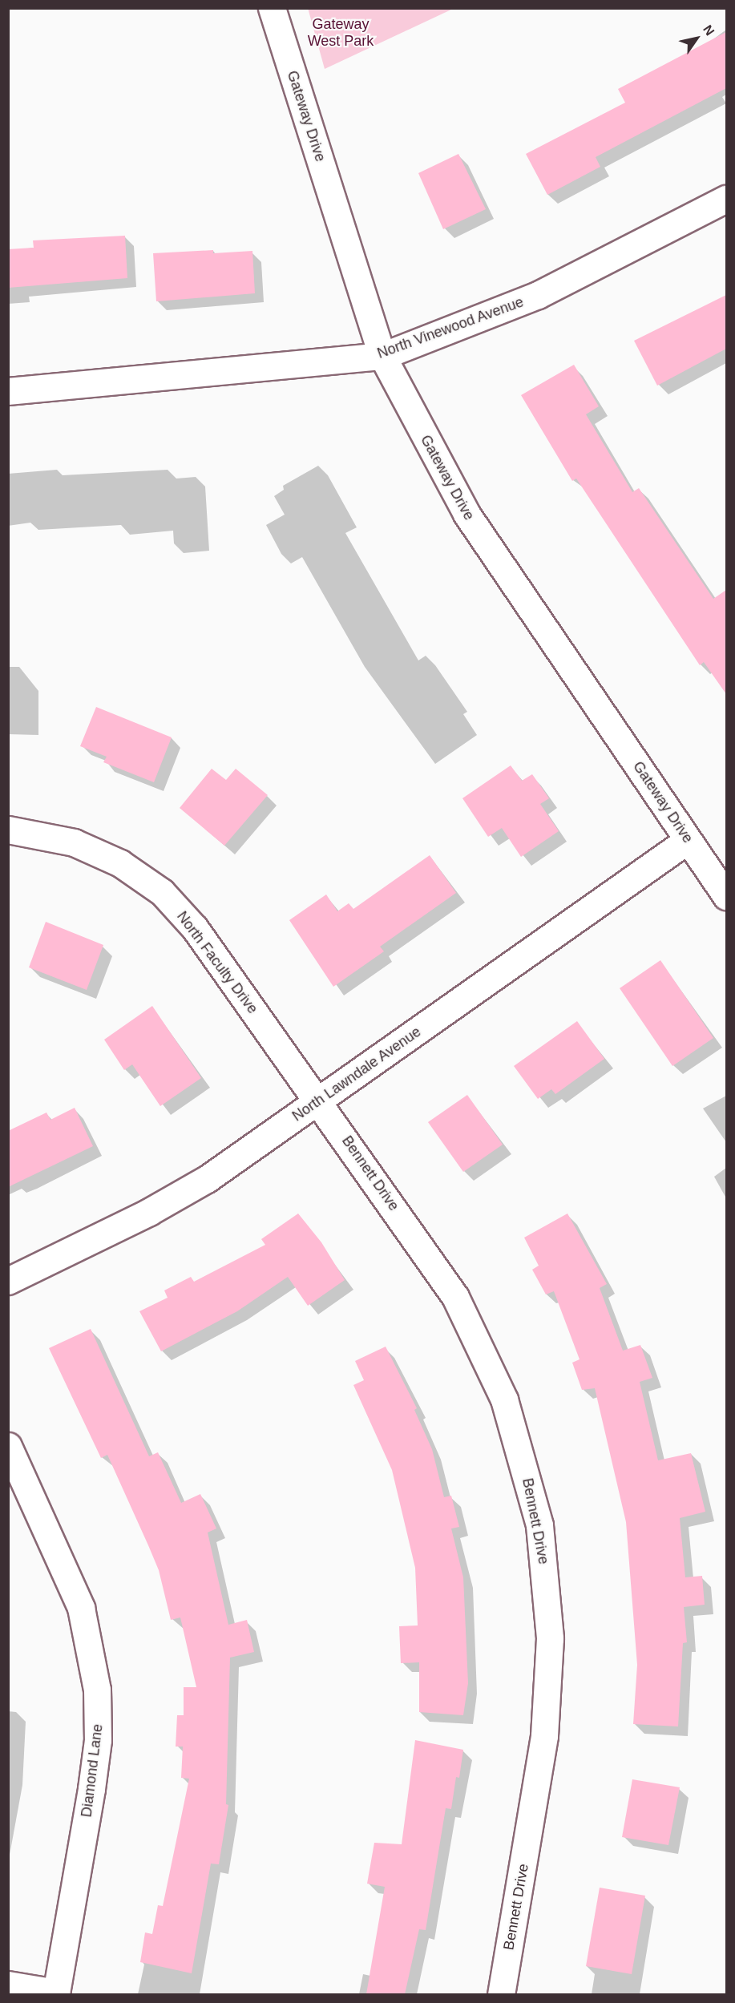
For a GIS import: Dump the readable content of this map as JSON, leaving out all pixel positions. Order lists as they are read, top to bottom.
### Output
{
  "streets": {
    "street": [
      "Gateway Drive",
      "North Vinewood Avenue",
      "North Faculty Drive",
      "North Lawndale Avenue",
      "Bennett Drive",
      "Diamond Lane"
    ]
  },
  "crossings": [
    ["Gateway Drive", "North Vinewood Avenue"],
    ["Gateway Drive", "North Lawndale Avenue"],
    ["North Faculty Drive", "North Lawndale Avenue"],
    ["North Faculty Drive", "Bennett Drive"],
    ["North Lawndale Avenue", "Bennett Drive"]
  ],
  "parks": ["Gateway West Park"],
  "north": "top right"
}
